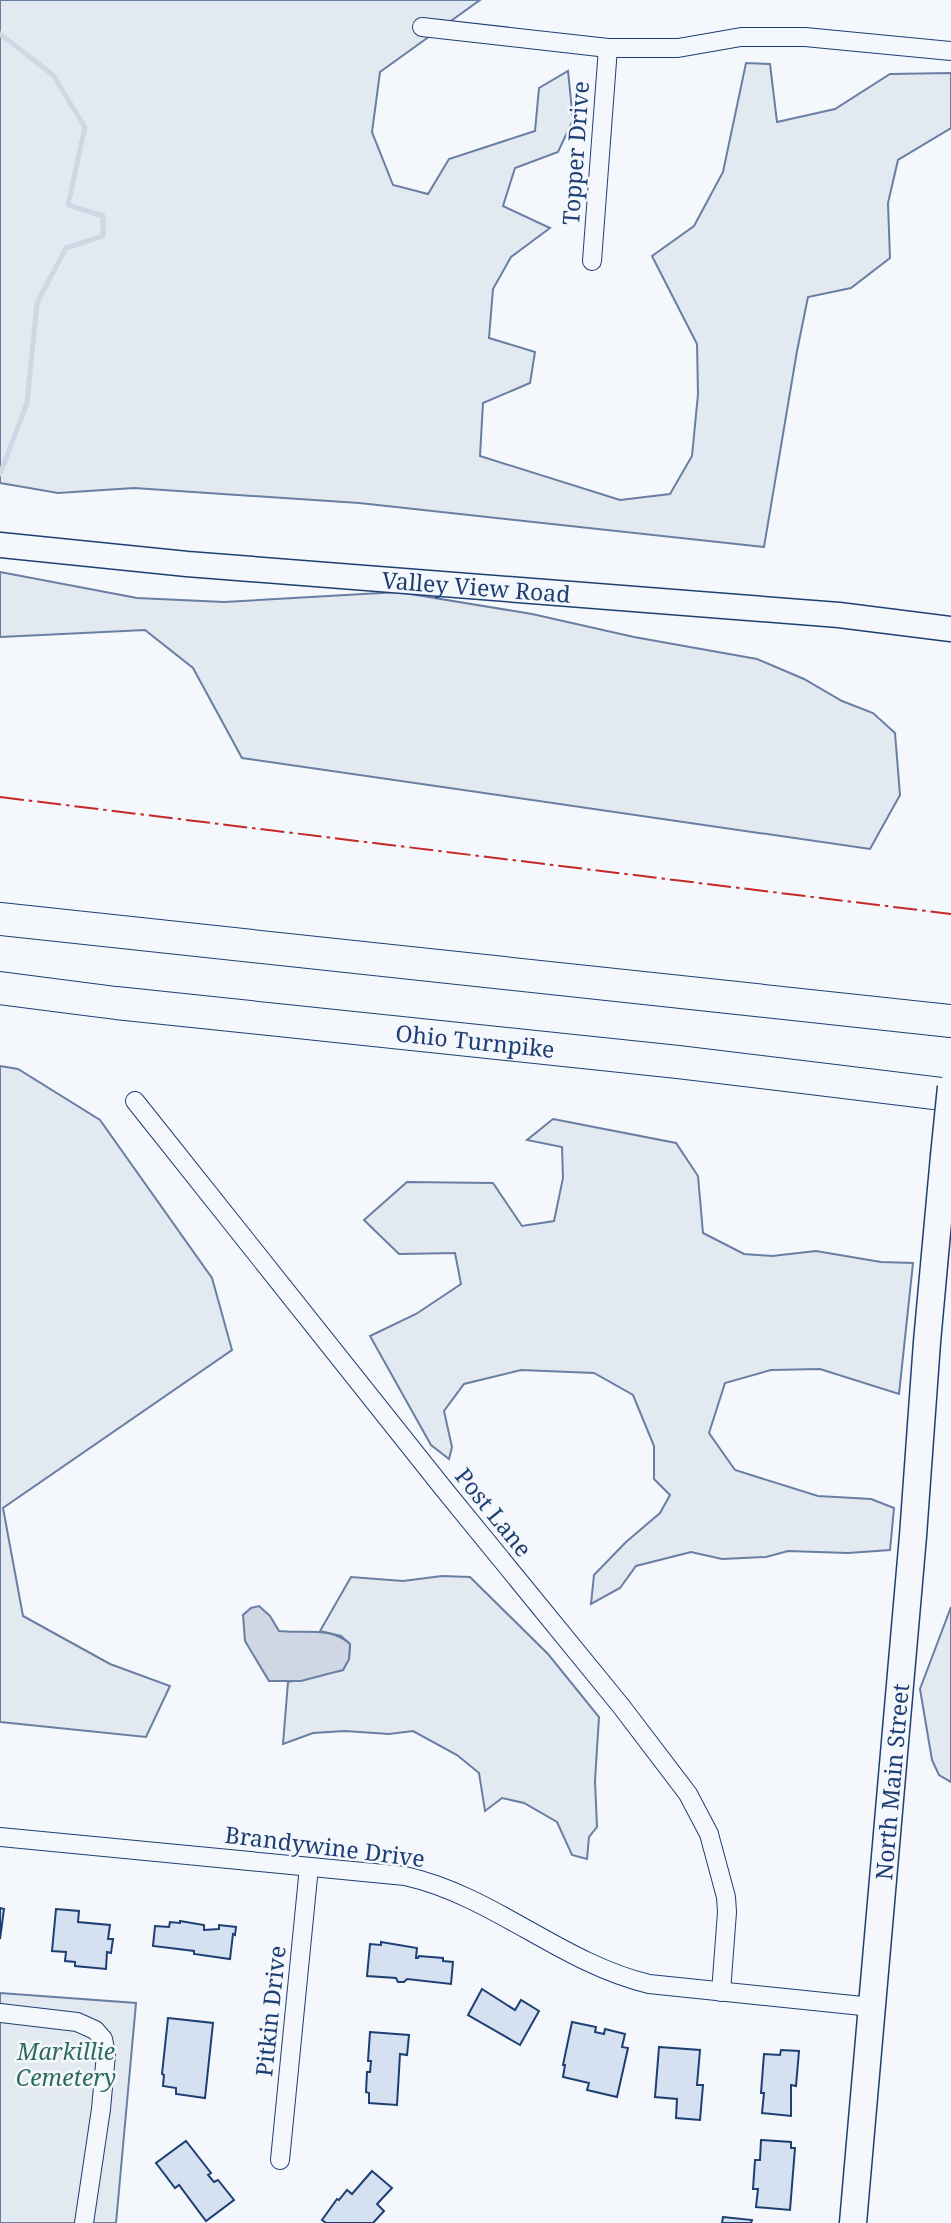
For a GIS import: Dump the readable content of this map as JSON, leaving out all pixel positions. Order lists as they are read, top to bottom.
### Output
{
  "streets": {
    "highway": ["Ohio Turnpike"],
    "main road": ["Valley View Road", "North Main Street"],
    "street": [
      "Topper Drive",
      "Post Lane",
      "Brandywine Drive",
      "Pitkin Drive"
    ]
  },
  "crossings": [
    ["Post Lane", "Brandywine Drive"],
    ["North Main Street", "Brandywine Drive"],
    ["Brandywine Drive", "Pitkin Drive"]
  ],
  "parks": ["Markillie Cemetery"]
}
